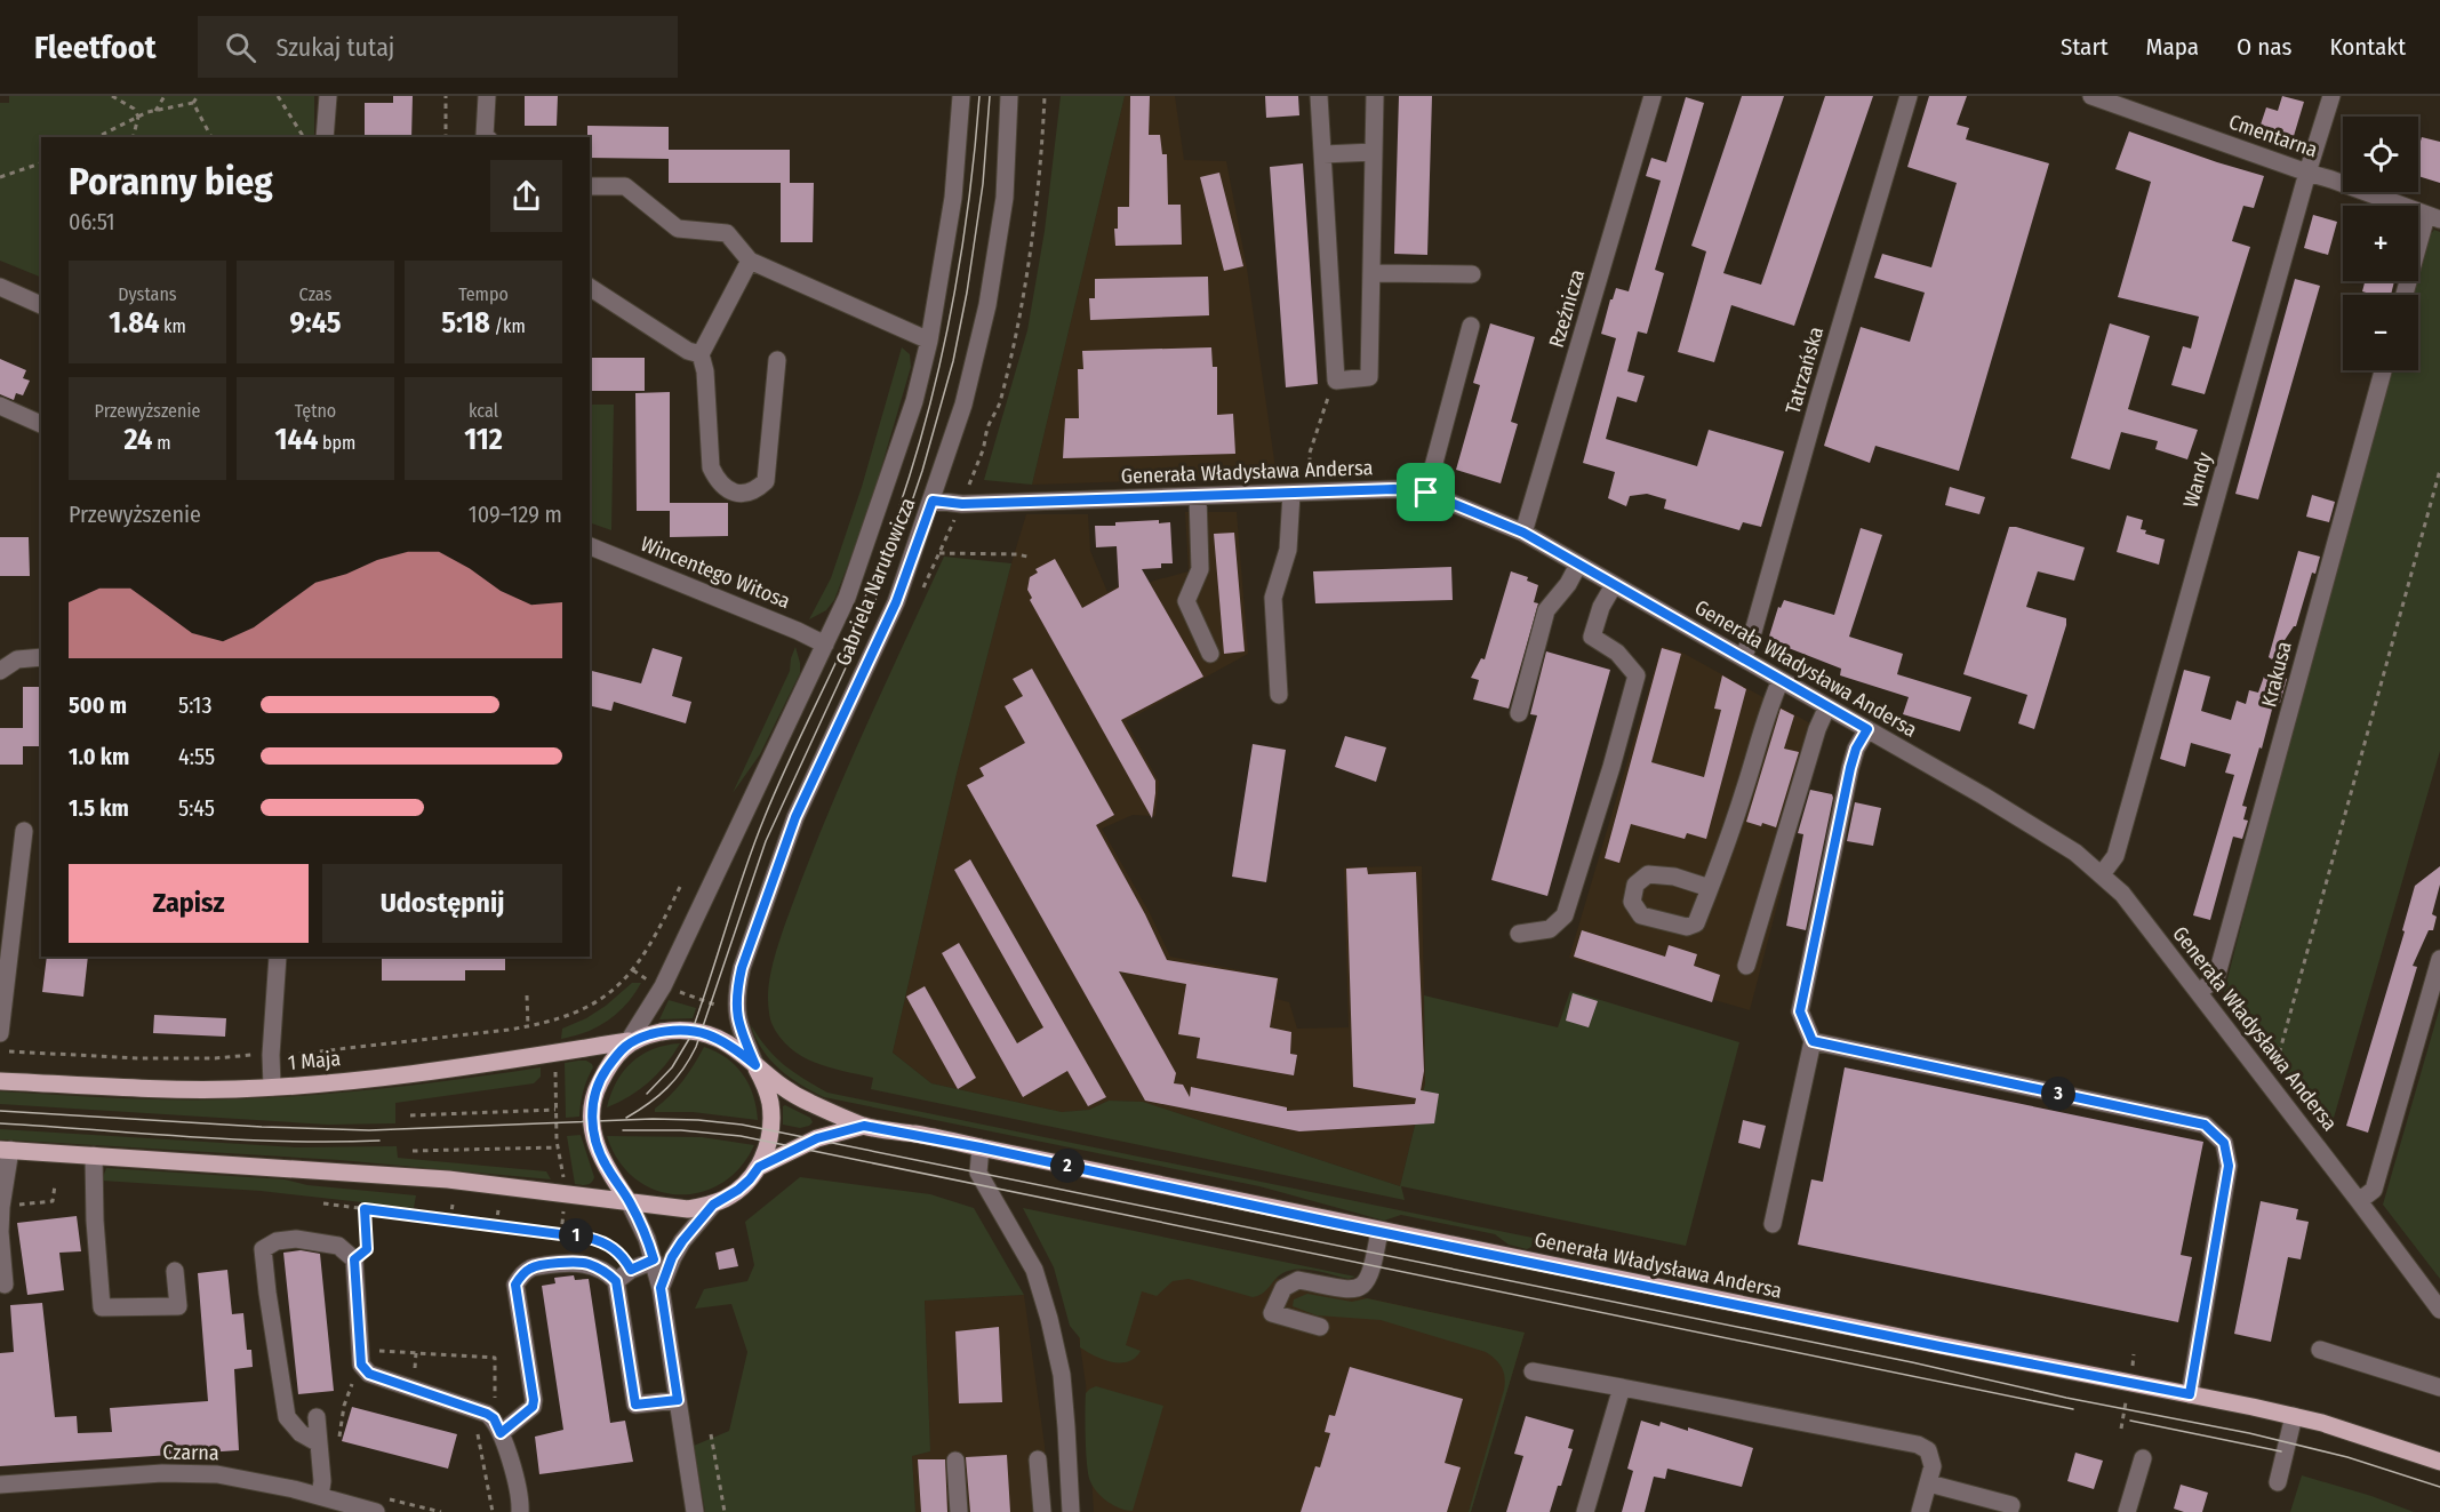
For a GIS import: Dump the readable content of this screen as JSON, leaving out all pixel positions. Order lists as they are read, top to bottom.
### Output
{
  "streets": {
    "main road": ["Generała Władysława Andersa", "1 Maja"],
    "street": [
      "Cmentarna",
      "Rzeźnicza",
      "Tatrzańska",
      "Wandy",
      "Wincentego Witosa",
      "Gabriela Narutowicza",
      "Krakusa",
      "Czarna"
    ]
  },
  "crossings": [
    ["Cmentarna", "Wandy"],
    ["Rzeźnicza", "Generała Władysława Andersa"],
    ["Tatrzańska", "Generała Władysława Andersa"],
    ["Generała Władysława Andersa", "Wandy"],
    ["Generała Władysława Andersa", "Gabriela Narutowicza"],
    ["Generała Władysława Andersa", "Krakusa"],
    ["Generała Władysława Andersa", "1 Maja"],
    ["Wincentego Witosa", "Gabriela Narutowicza"],
    ["Gabriela Narutowicza", "1 Maja"]
  ],
  "page": {
    "header": "Fleetfoot",
    "search": "Szukaj tutaj",
    "nav": [
      "Start",
      "Mapa",
      "O nas",
      "Kontakt"
    ],
    "map_buttons": ["+", "−"],
    "heading": ["Poranny bieg", "06:51"],
    "stats": [
      ["Dystans", "1.84 km"],
      ["Czas", "9:45"],
      ["Tempo", "5:18 /km"],
      ["Przewyższenie", "24 m"],
      ["Tętno", "144 bpm"],
      ["kcal", "112"]
    ],
    "chart": ["Przewyższenie", "109–129 m"],
    "list": [
      {
        "name": "500 m",
        "note": "5:13"
      },
      {
        "name": "1.0 km",
        "note": "4:55"
      },
      {
        "name": "1.5 km",
        "note": "5:45"
      }
    ],
    "buttons": ["Zapisz", "Udostępnij"],
    "pins": ["3", "2", "1"]
  }
}
